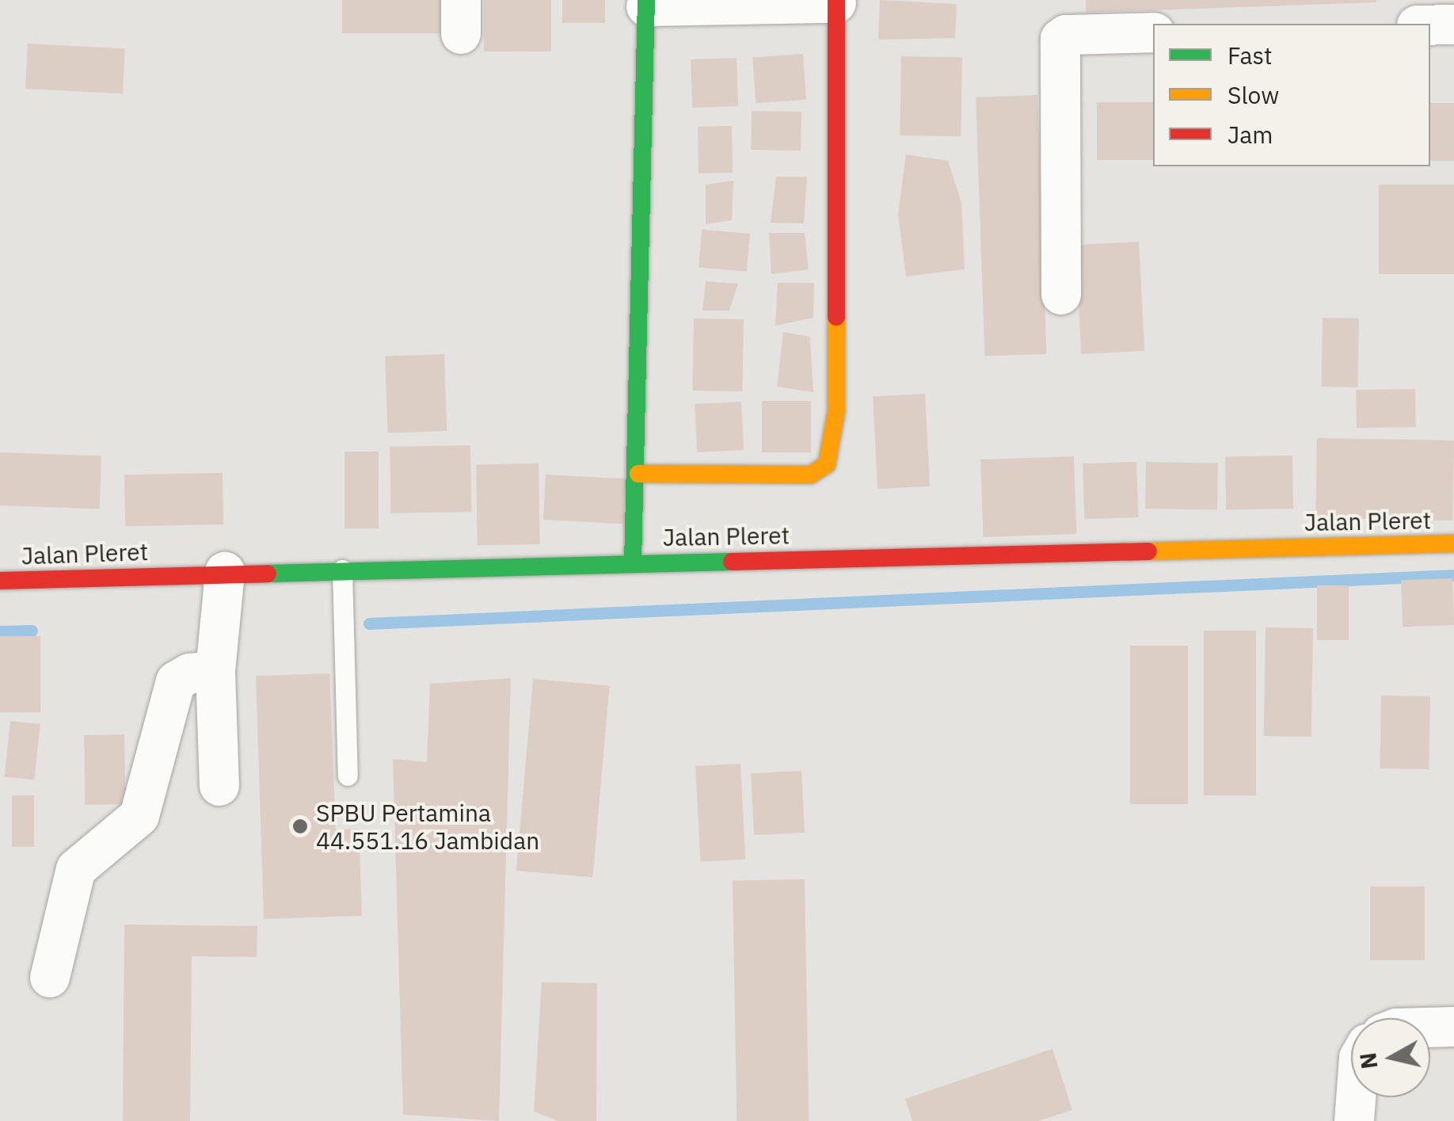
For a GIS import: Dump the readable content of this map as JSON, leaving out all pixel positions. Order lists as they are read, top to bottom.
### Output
{
  "streets": {
    "main road": ["Jalan Pleret"]
  },
  "places": ["SPBU Pertamina 44.551.16 Jambidan"],
  "legend": ["Fast", "Slow", "Jam"],
  "north": "left"
}
